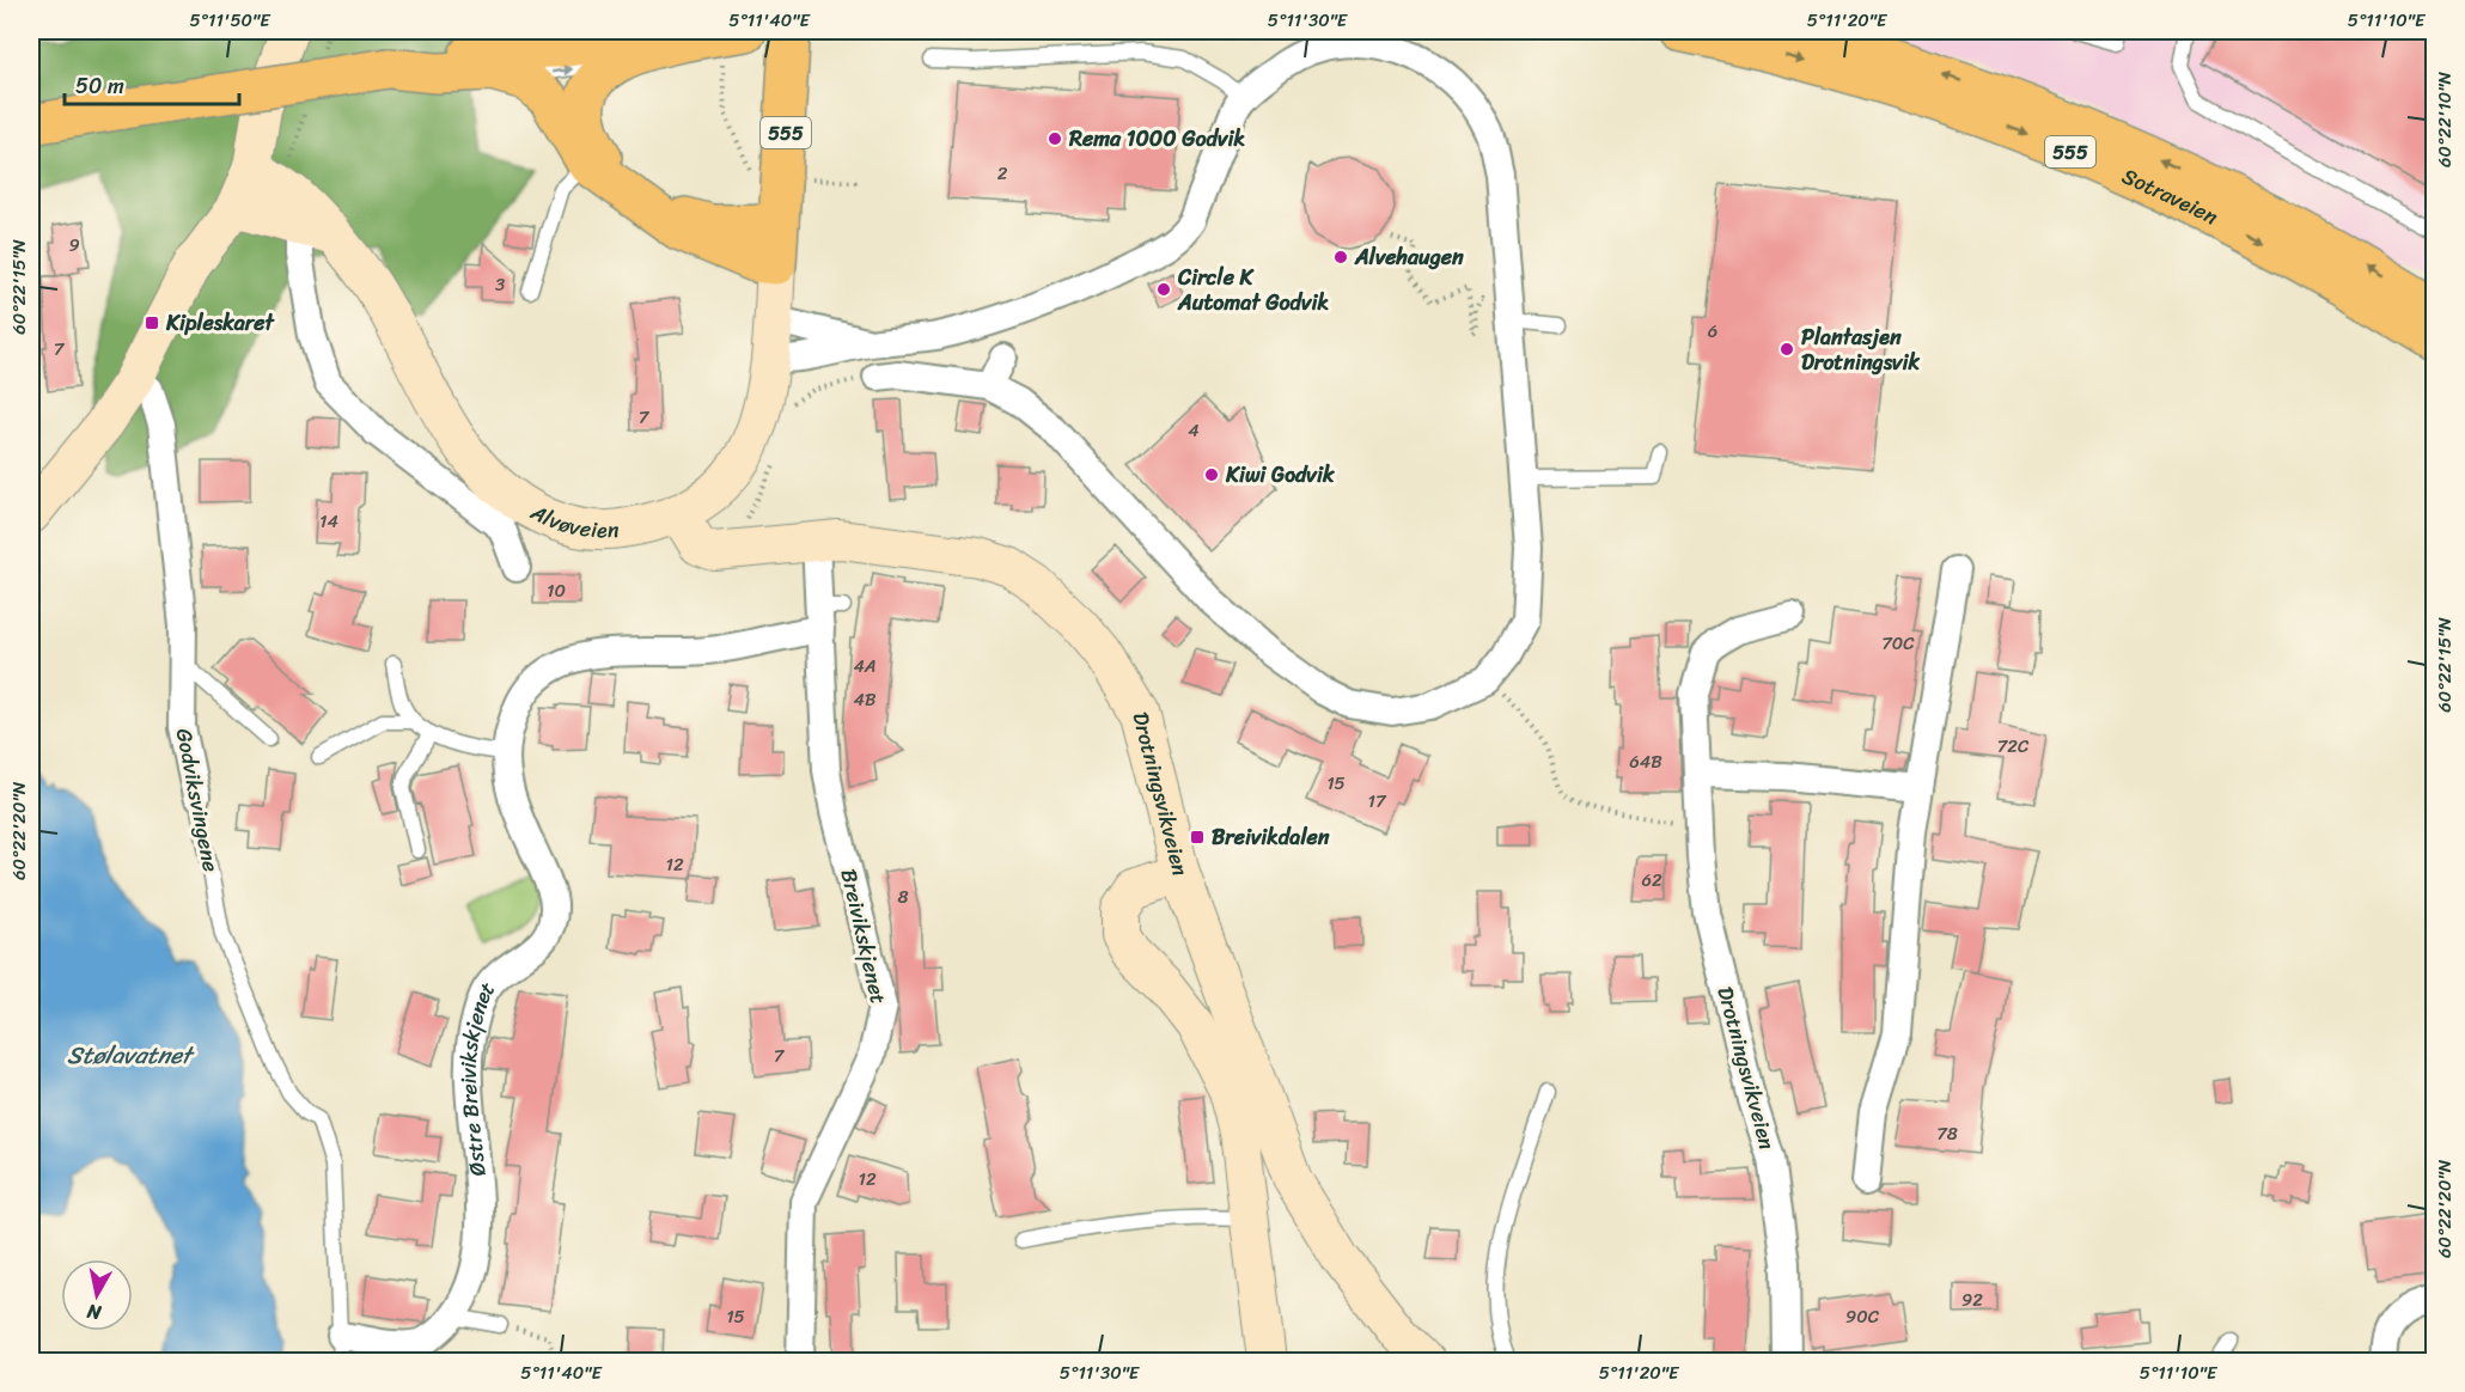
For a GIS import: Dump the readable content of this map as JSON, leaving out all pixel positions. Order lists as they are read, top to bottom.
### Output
{
  "streets": {
    "highway": ["555", "Sotraveien"],
    "main road": ["Alvøveien", "Drotningsvikveien"],
    "street": ["Godviksvingene", "Breivikskjenet", "Østre Breivikskjenet"]
  },
  "crossings": [
    ["555", "Alvøveien"],
    ["Alvøveien", "Drotningsvikveien"],
    ["Drotningsvikveien", "Breivikskjenet"],
    ["Godviksvingene", "Østre Breivikskjenet"],
    ["Breivikskjenet", "Østre Breivikskjenet"]
  ],
  "water": ["Stølavatnet"],
  "places": {
    "other": [
      "Rema 1000 Godvik",
      "Alvehaugen",
      "Circle K Automat Godvik",
      "Plantasjen Drotningsvik",
      "Kiwi Godvik"
    ],
    "transit": ["Kipleskaret", "Breivikdalen"]
  },
  "house_numbers": [
    "2",
    "9",
    "3",
    "6",
    "7",
    "7",
    "4",
    "14",
    "10",
    "70C",
    "4A",
    "4B",
    "72C",
    "64B",
    "15",
    "17",
    "12",
    "62",
    "8",
    "7",
    "78",
    "12",
    "92",
    "15",
    "90C"
  ],
  "scale_bar": "50 m",
  "north": "bottom",
  "coordinates": [
    "5°11'50\"E",
    "5°11'40\"E",
    "5°11'30\"E",
    "5°11'20\"E",
    "5°11'10\"E",
    "60°22'10\"N",
    "60°22'15\"N",
    "60°22'20\"N"
  ]
}
